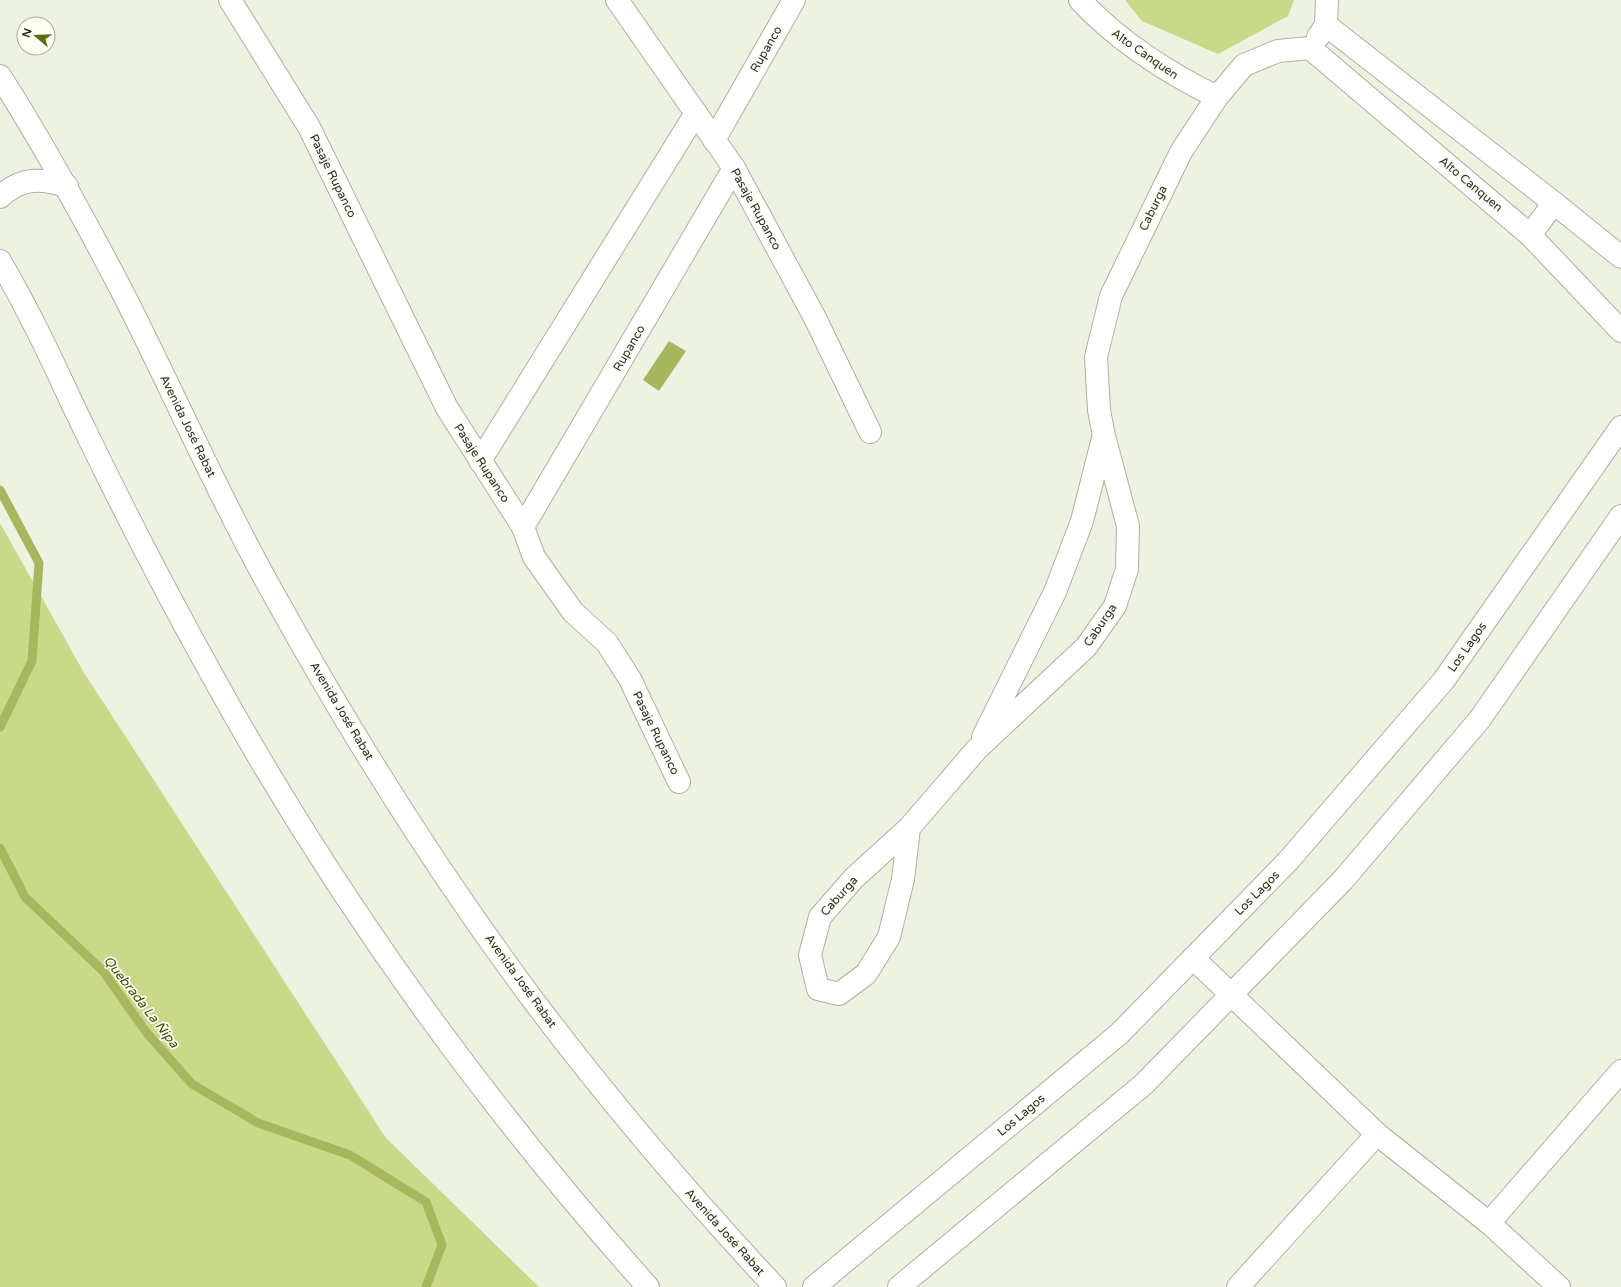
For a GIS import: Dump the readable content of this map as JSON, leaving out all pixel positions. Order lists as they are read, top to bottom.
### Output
{
  "streets": {
    "street": [
      "Rupanco",
      "Alto Canquen",
      "Pasaje Rupanco",
      "Caburga",
      "Avenida José Rabat",
      "Los Lagos"
    ]
  },
  "crossings": [
    ["Rupanco", "Pasaje Rupanco"],
    ["Alto Canquen", "Caburga"]
  ],
  "water": ["Quebrada La Ñipa"],
  "north": "left"
}
